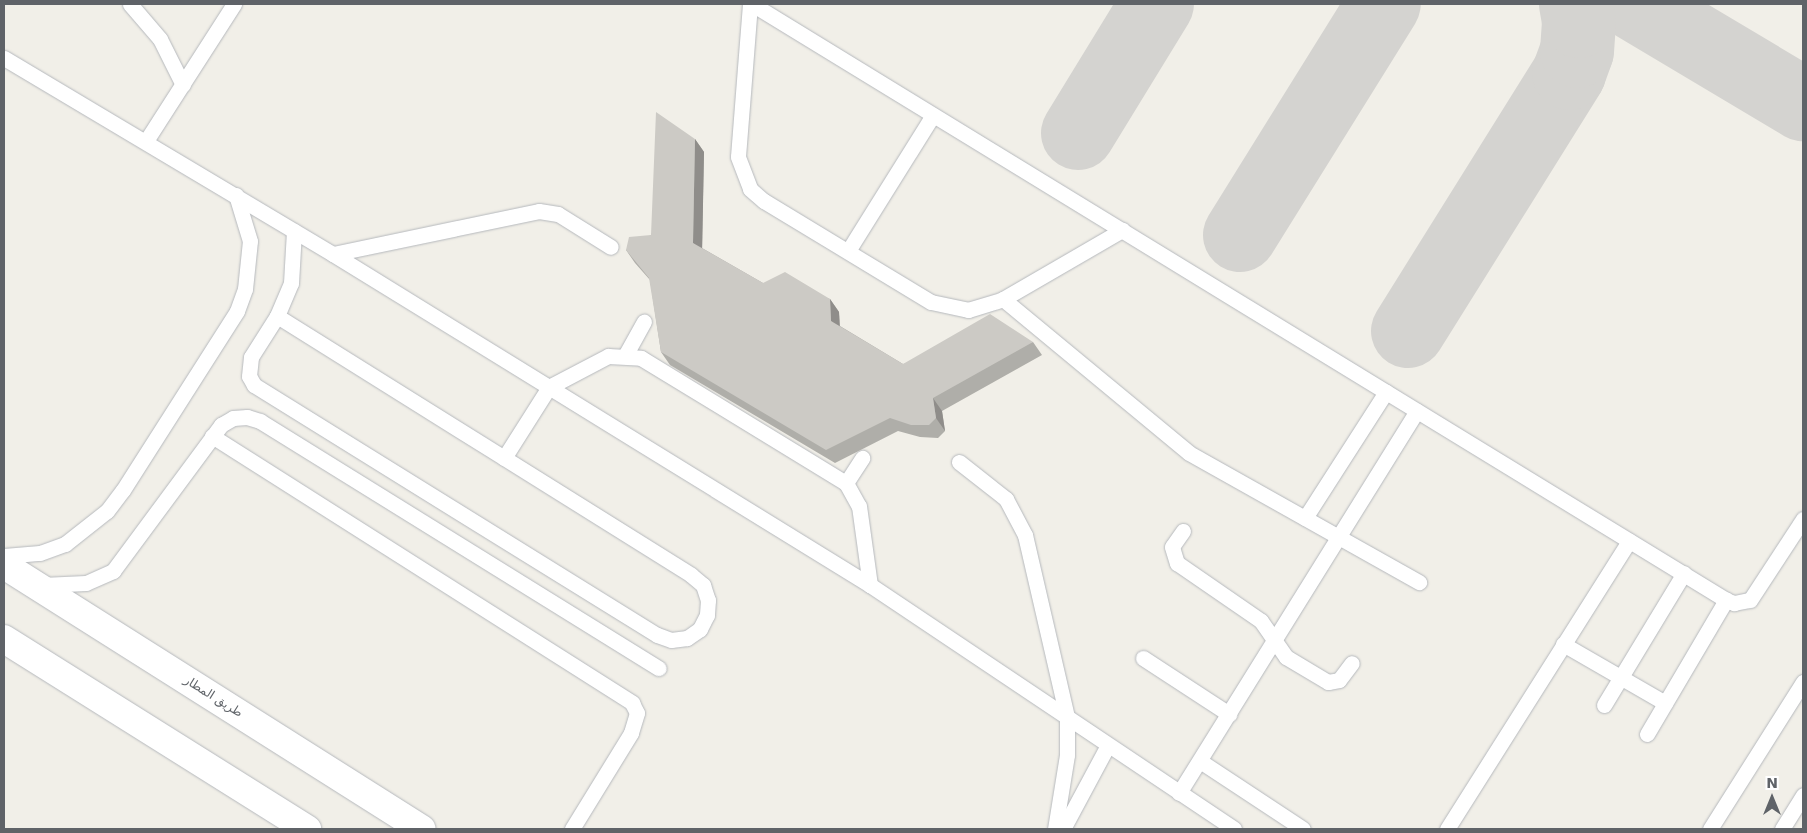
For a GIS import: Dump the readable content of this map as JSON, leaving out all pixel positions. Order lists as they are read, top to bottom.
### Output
{
  "streets": {
    "main road": ["طريق المطار"]
  },
  "north": "top"
}
